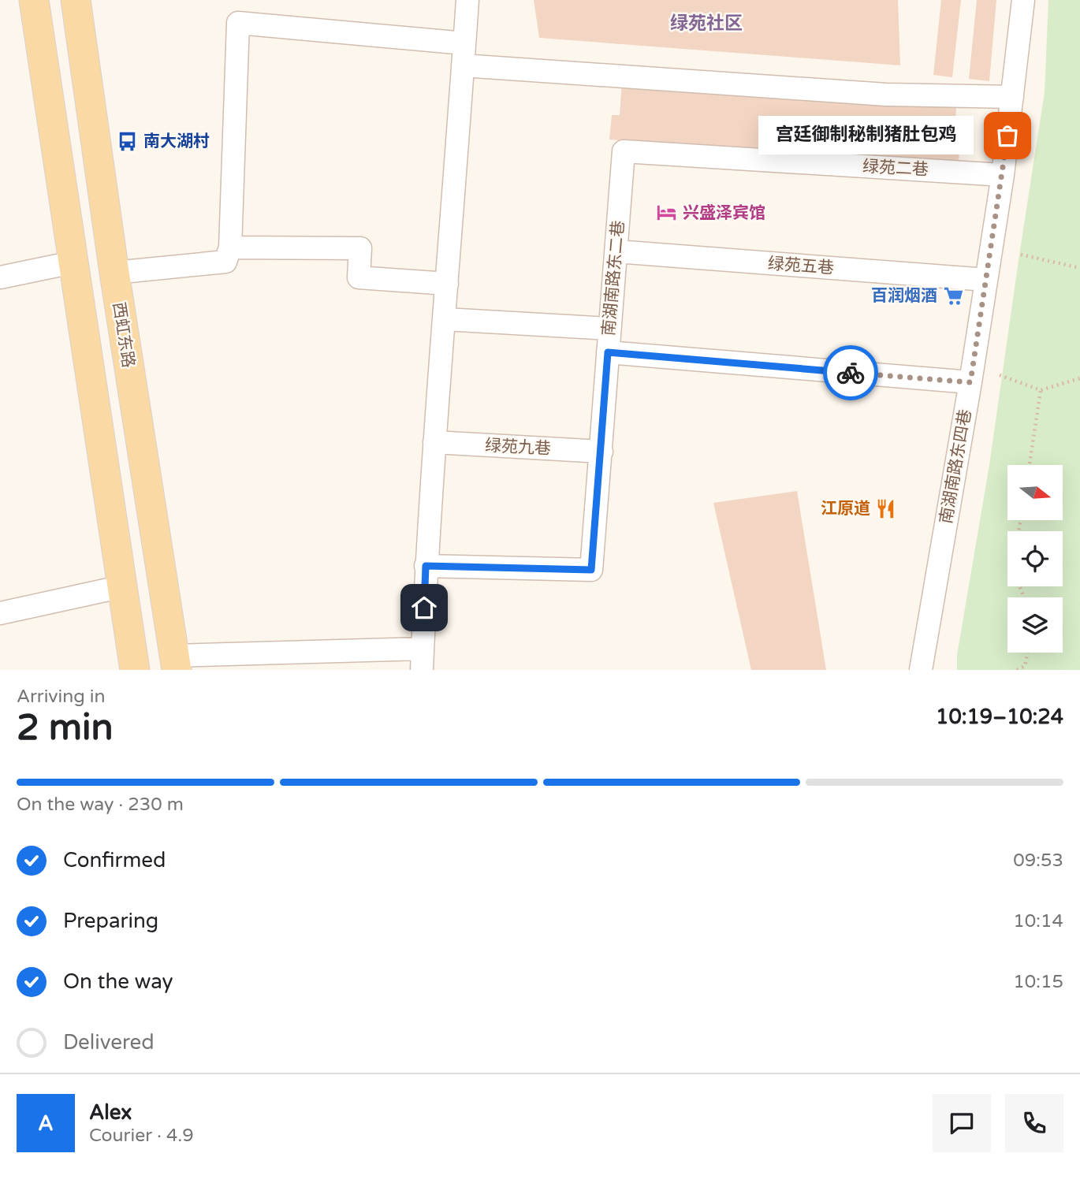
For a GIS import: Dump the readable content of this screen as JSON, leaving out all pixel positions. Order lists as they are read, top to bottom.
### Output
{
  "streets": {
    "main road": ["西虹东路"],
    "street": [
      "绿苑二巷",
      "绿苑五巷",
      "南湖南路东二巷",
      "绿苑九巷",
      "南湖南路东四巷"
    ]
  },
  "crossings": [
    ["绿苑二巷", "南湖南路东二巷"],
    ["绿苑二巷", "南湖南路东四巷"],
    ["绿苑五巷", "南湖南路东二巷"],
    ["绿苑五巷", "南湖南路东四巷"],
    ["南湖南路东二巷", "绿苑九巷"]
  ],
  "districts": ["绿苑社区"],
  "places": {
    "other": ["宫廷御制秘制猪肚包鸡"],
    "bus stop": ["南大湖村"],
    "hotel": ["兴盛泽宾馆"],
    "supermarket": ["百润烟酒"],
    "restaurant": ["江原道"]
  },
  "north": "right",
  "page": {
    "bubble": "宫廷御制秘制猪肚包鸡",
    "heading": ["2 min", "Arriving in", "10:19–10:24"],
    "panel": ["Alex", "Courier · 4.9"],
    "bar": "On the way · 230 m",
    "list": [
      ["Confirmed", "09:53"],
      ["Preparing", "10:14"],
      ["On the way", "10:15"],
      "Delivered"
    ],
    "round": "A"
  }
}
